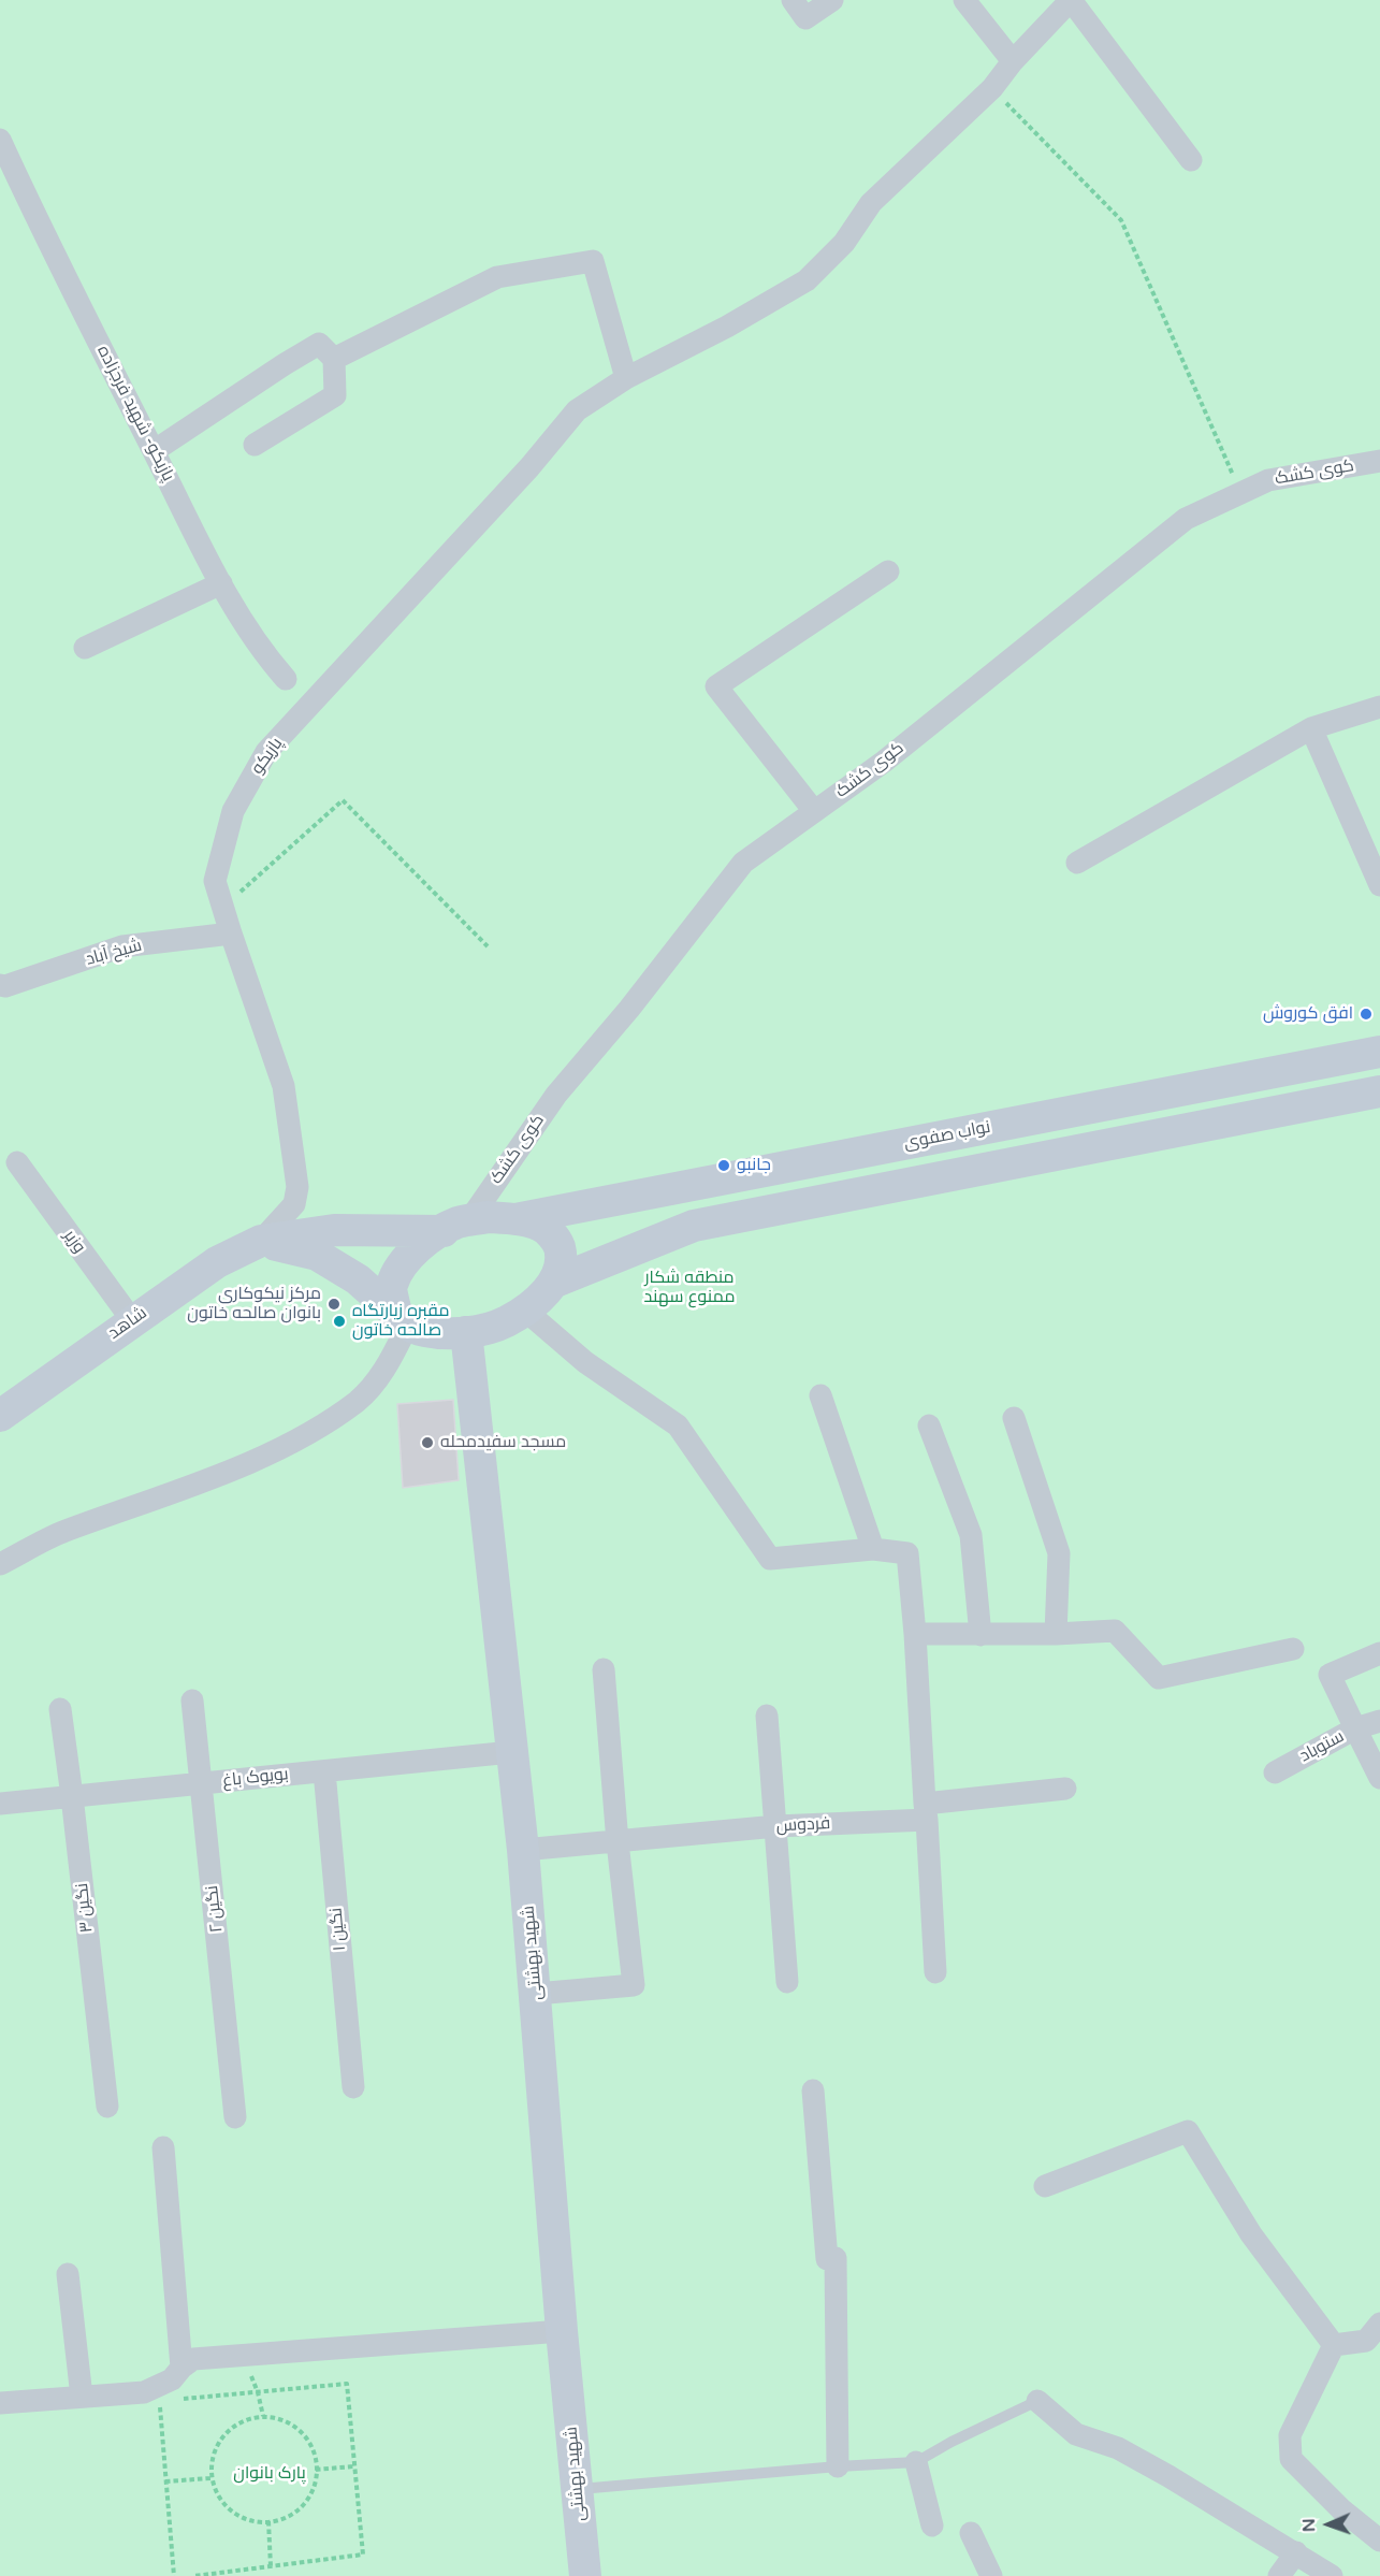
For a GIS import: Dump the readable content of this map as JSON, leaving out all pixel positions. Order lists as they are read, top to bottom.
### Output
{
  "streets": {
    "street": [
      "پازیکو- شهید فرجزاده",
      "کوی کشک",
      "پازیکو",
      "شیخ آباد",
      "نواب صفوی",
      "وزیر",
      "شاهد",
      "ستوباد",
      "بویوک باغ",
      "فردوس",
      "نگین ۳",
      "نگین ۲",
      "نگین ۱",
      "شهید بهشتی"
    ]
  },
  "crossings": [
    ["کوی کشک", "نواب صفوی"],
    ["کوی کشک", "شاهد"],
    ["کوی کشک", "شهید بهشتی"],
    ["پازیکو", "شیخ آباد"],
    ["پازیکو", "شاهد"],
    ["نواب صفوی", "شاهد"],
    ["نواب صفوی", "شهید بهشتی"],
    ["وزیر", "شاهد"],
    ["شاهد", "شهید بهشتی"],
    ["بویوک باغ", "نگین ۳"],
    ["بویوک باغ", "نگین ۲"],
    ["بویوک باغ", "نگین ۱"],
    ["بویوک باغ", "شهید بهشتی"],
    ["فردوس", "شهید بهشتی"]
  ],
  "parks": ["منطقه شکار ممنوع سهند", "پارک بانوان"],
  "places": [
    "افق کوروش",
    "جانبو",
    "مرکز نیکوکاری بانوان صالحه خاتون",
    "مقبره زیارتگاه صالحه خاتون",
    "مسجد سفیدمحله"
  ],
  "north": "left"
}
